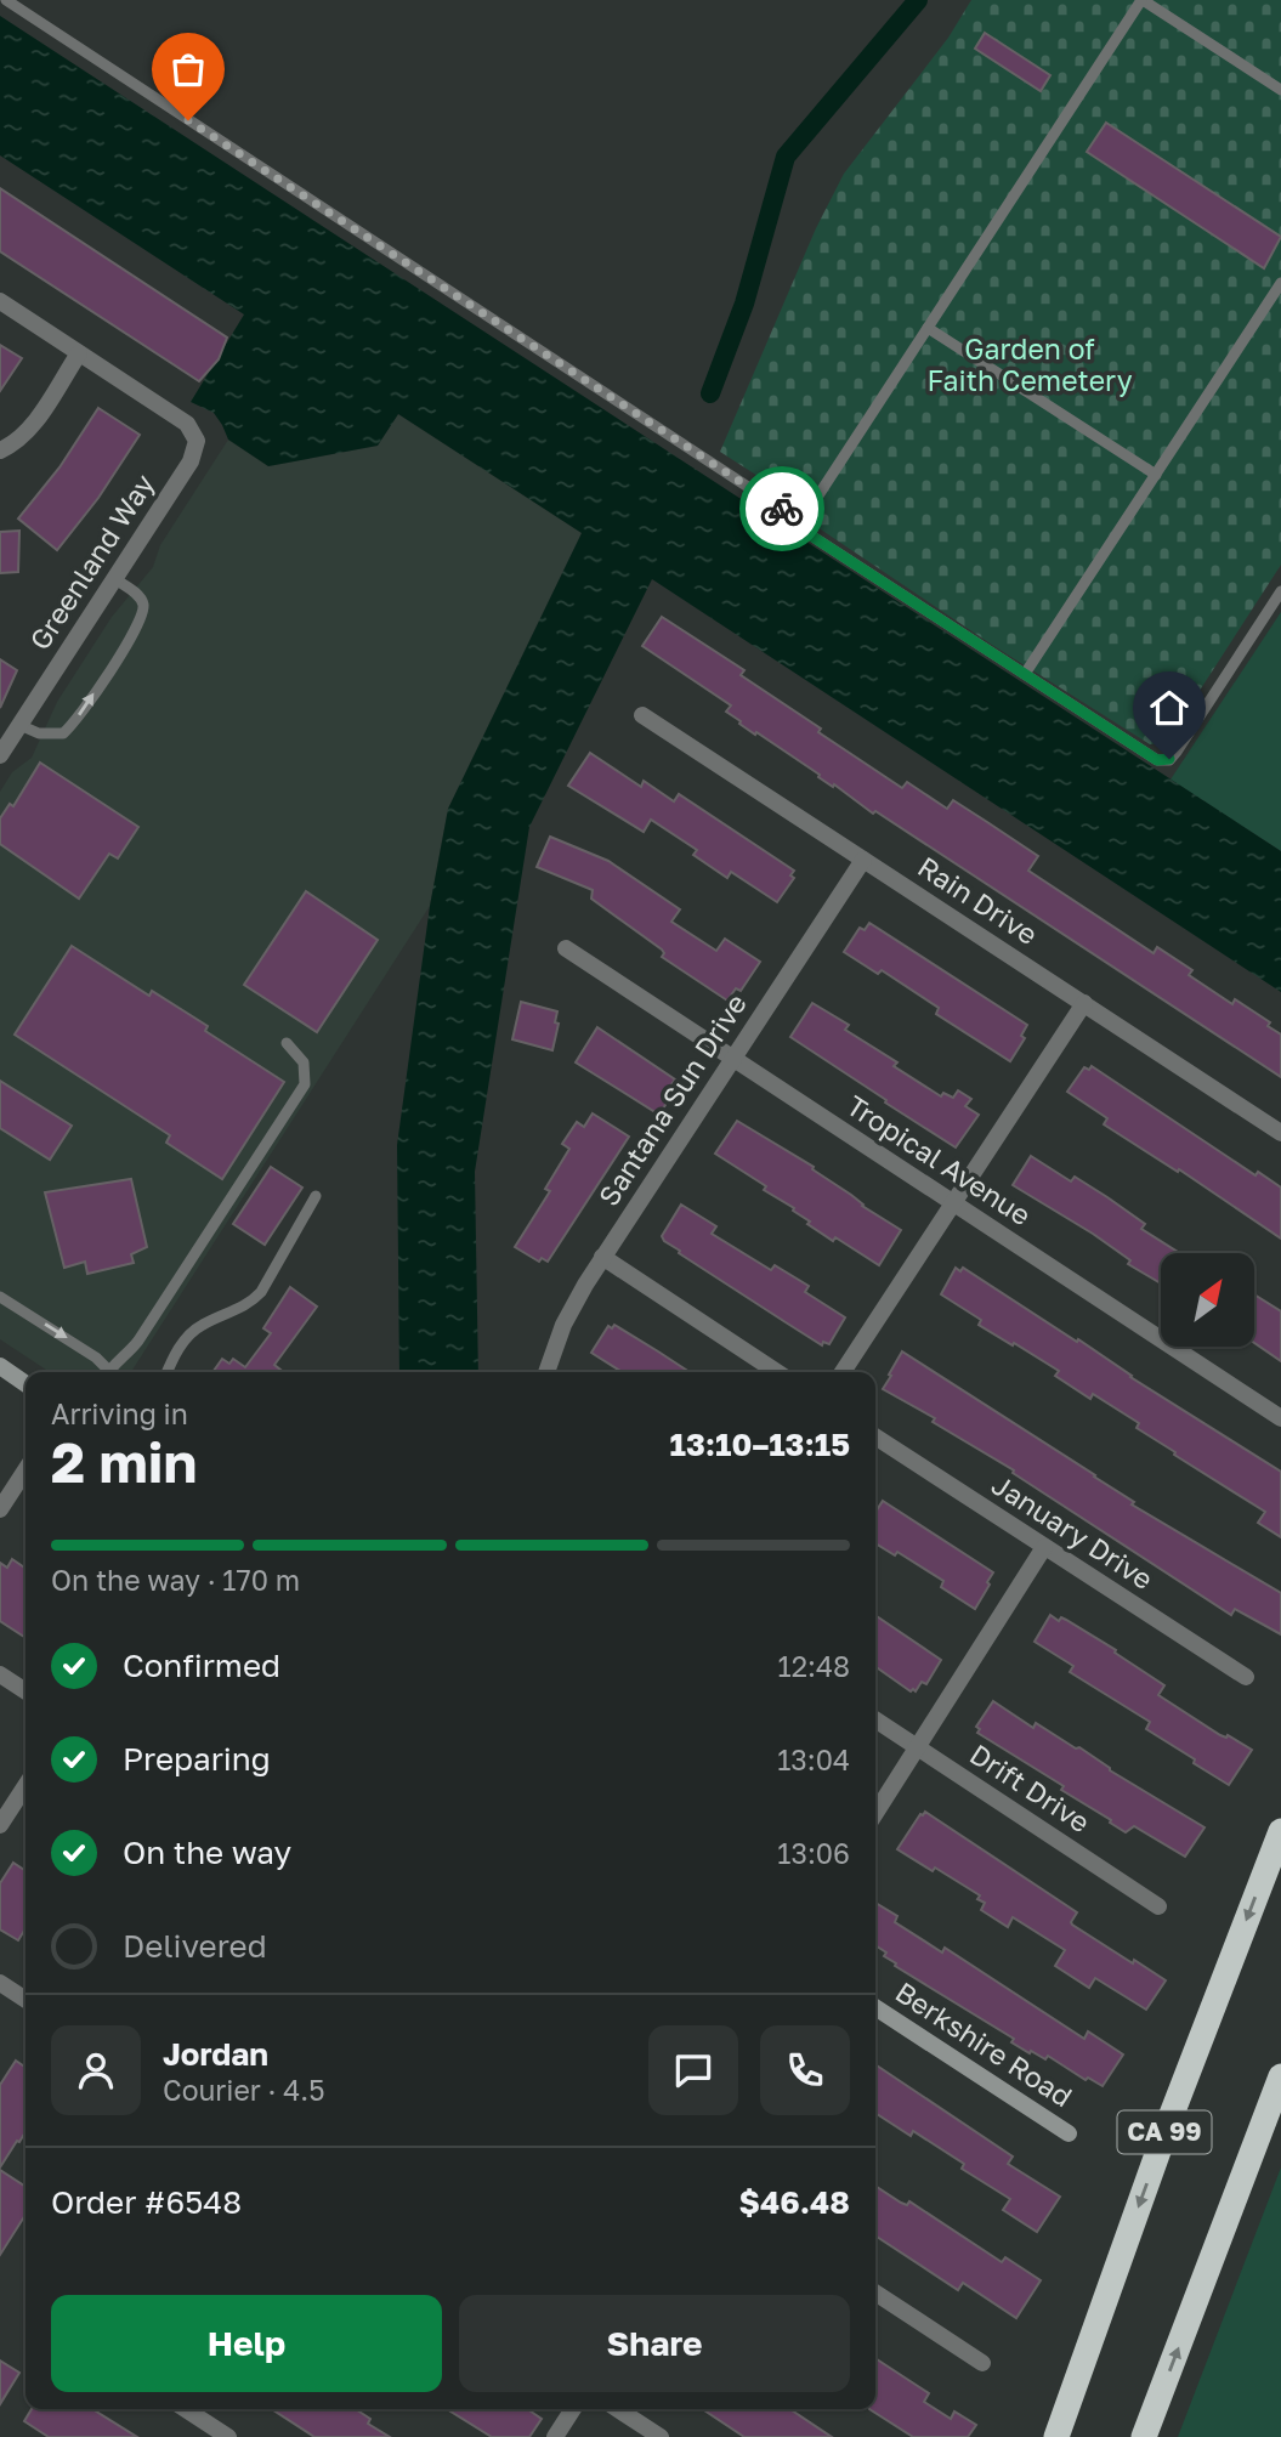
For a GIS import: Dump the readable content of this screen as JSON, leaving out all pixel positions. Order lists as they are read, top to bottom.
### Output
{
  "streets": {
    "highway": ["CA 99"],
    "street": [
      "Greenland Way",
      "Rain Drive",
      "Santana Sun Drive",
      "Tropical Avenue",
      "January Drive",
      "Drift Drive",
      "Berkshire Road"
    ]
  },
  "crossings": [
    ["Rain Drive", "Santana Sun Drive"],
    ["Santana Sun Drive", "Tropical Avenue"]
  ],
  "parks": ["Garden of Faith Cemetery"],
  "north": "top right",
  "page": {
    "heading": ["2 min", "Arriving in", "13:10–13:15"],
    "panel": [
      "Jordan",
      "Courier · 4.5",
      "Order #6548",
      "$46.48"
    ],
    "bar": "On the way · 170 m",
    "list": [
      ["Confirmed", "12:48"],
      ["Preparing", "13:04"],
      ["On the way", "13:06"],
      "Delivered"
    ],
    "buttons": ["Help", "Share"]
  }
}
